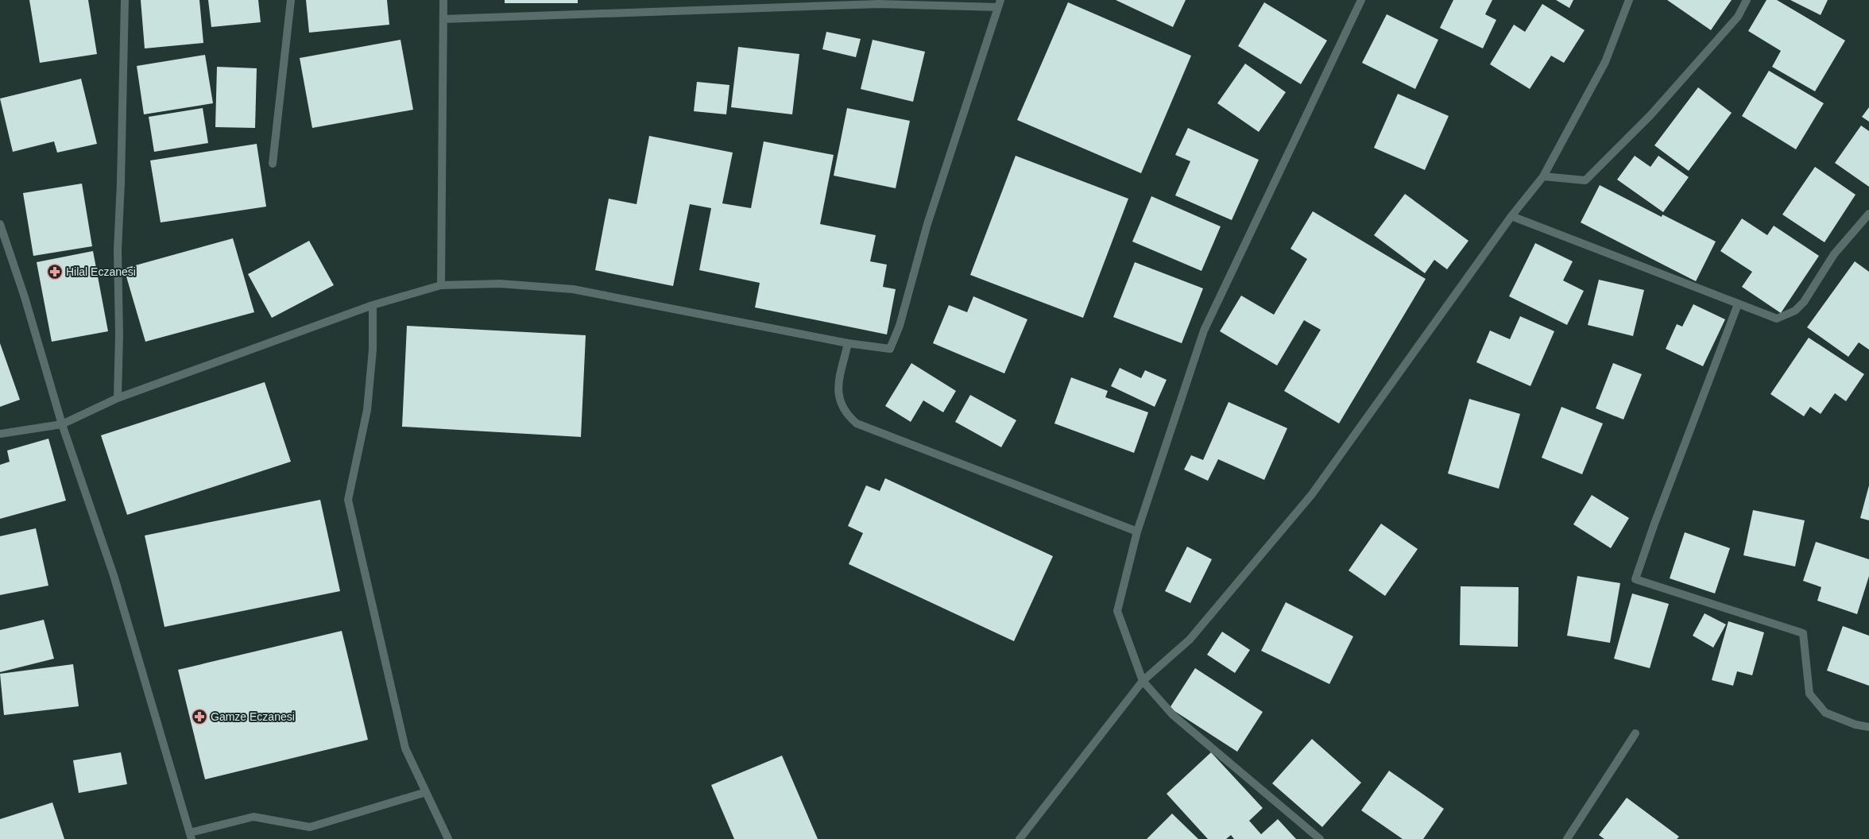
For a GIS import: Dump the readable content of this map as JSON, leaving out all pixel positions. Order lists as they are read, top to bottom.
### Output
{
  "places": {
    "pharmacy": ["Hilal Eczanesi", "Gamze Eczanesi"]
  }
}
